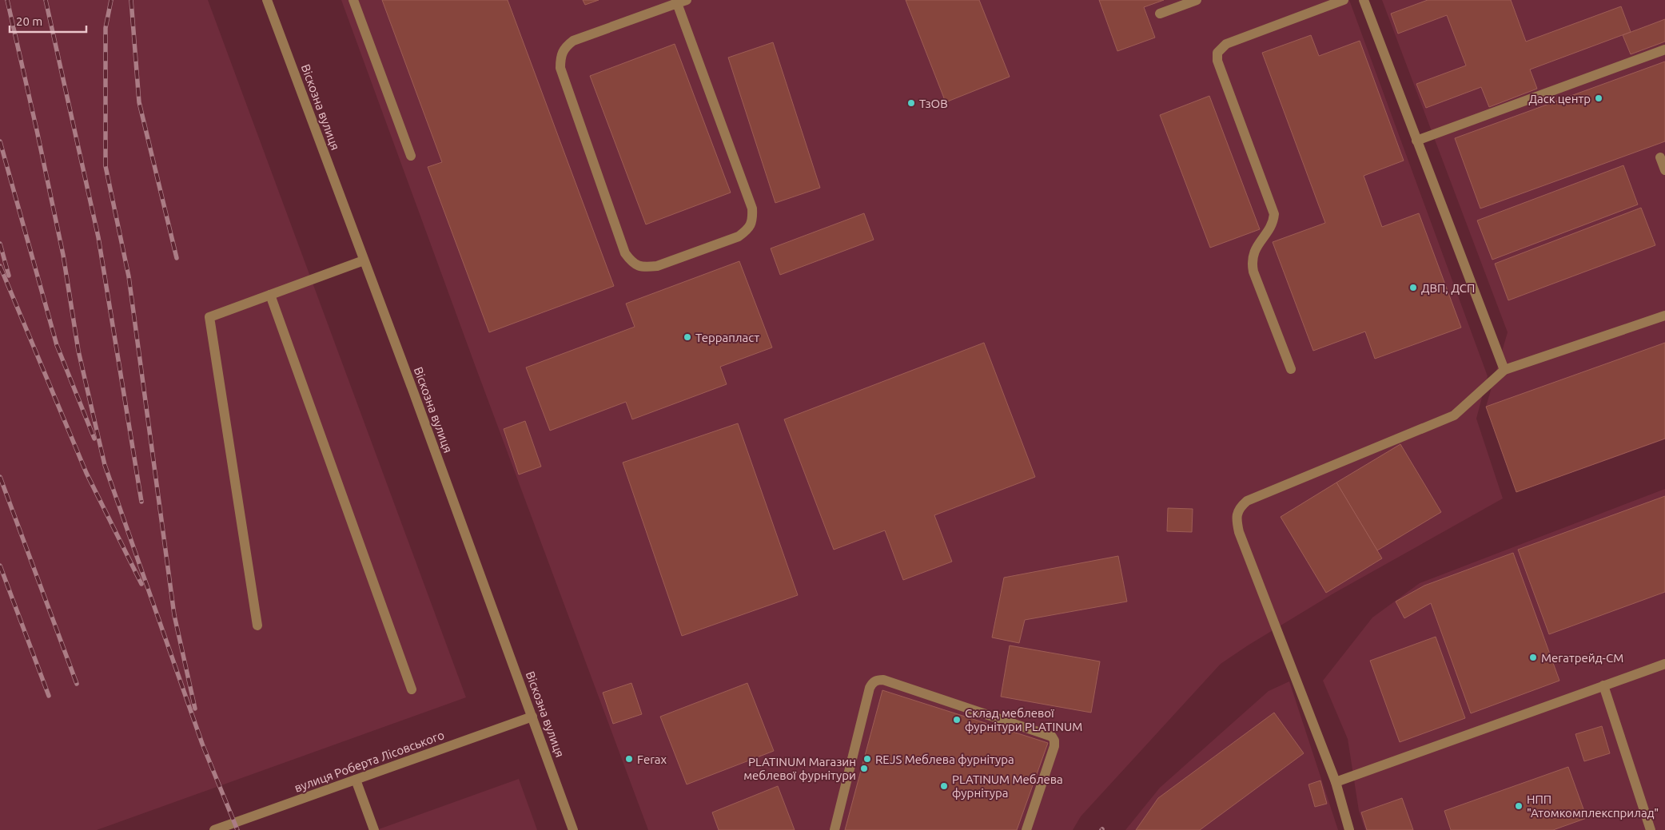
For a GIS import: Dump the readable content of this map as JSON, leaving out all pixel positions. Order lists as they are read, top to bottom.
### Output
{
  "streets": {
    "street": ["Віскозна вулиця", "вулиця Роберта Лісовського"]
  },
  "crossings": [
    ["Віскозна вулиця", "вулиця Роберта Лісовського"]
  ],
  "places": [
    "Даск центр",
    "ТзОВ",
    "ДВП, ДСП",
    "Террапласт",
    "Мегатрейд-СМ",
    "Склад меблевої фурнітури PLATINUM",
    "Ferax",
    "REJS Меблева фурнітура",
    "PLATINUM Магазин меблевої фурнітури",
    "PLATINUM Меблева фурнітура",
    "НПП \"Атомкомплексприлад\""
  ],
  "scale_bar": "20 m"
}
